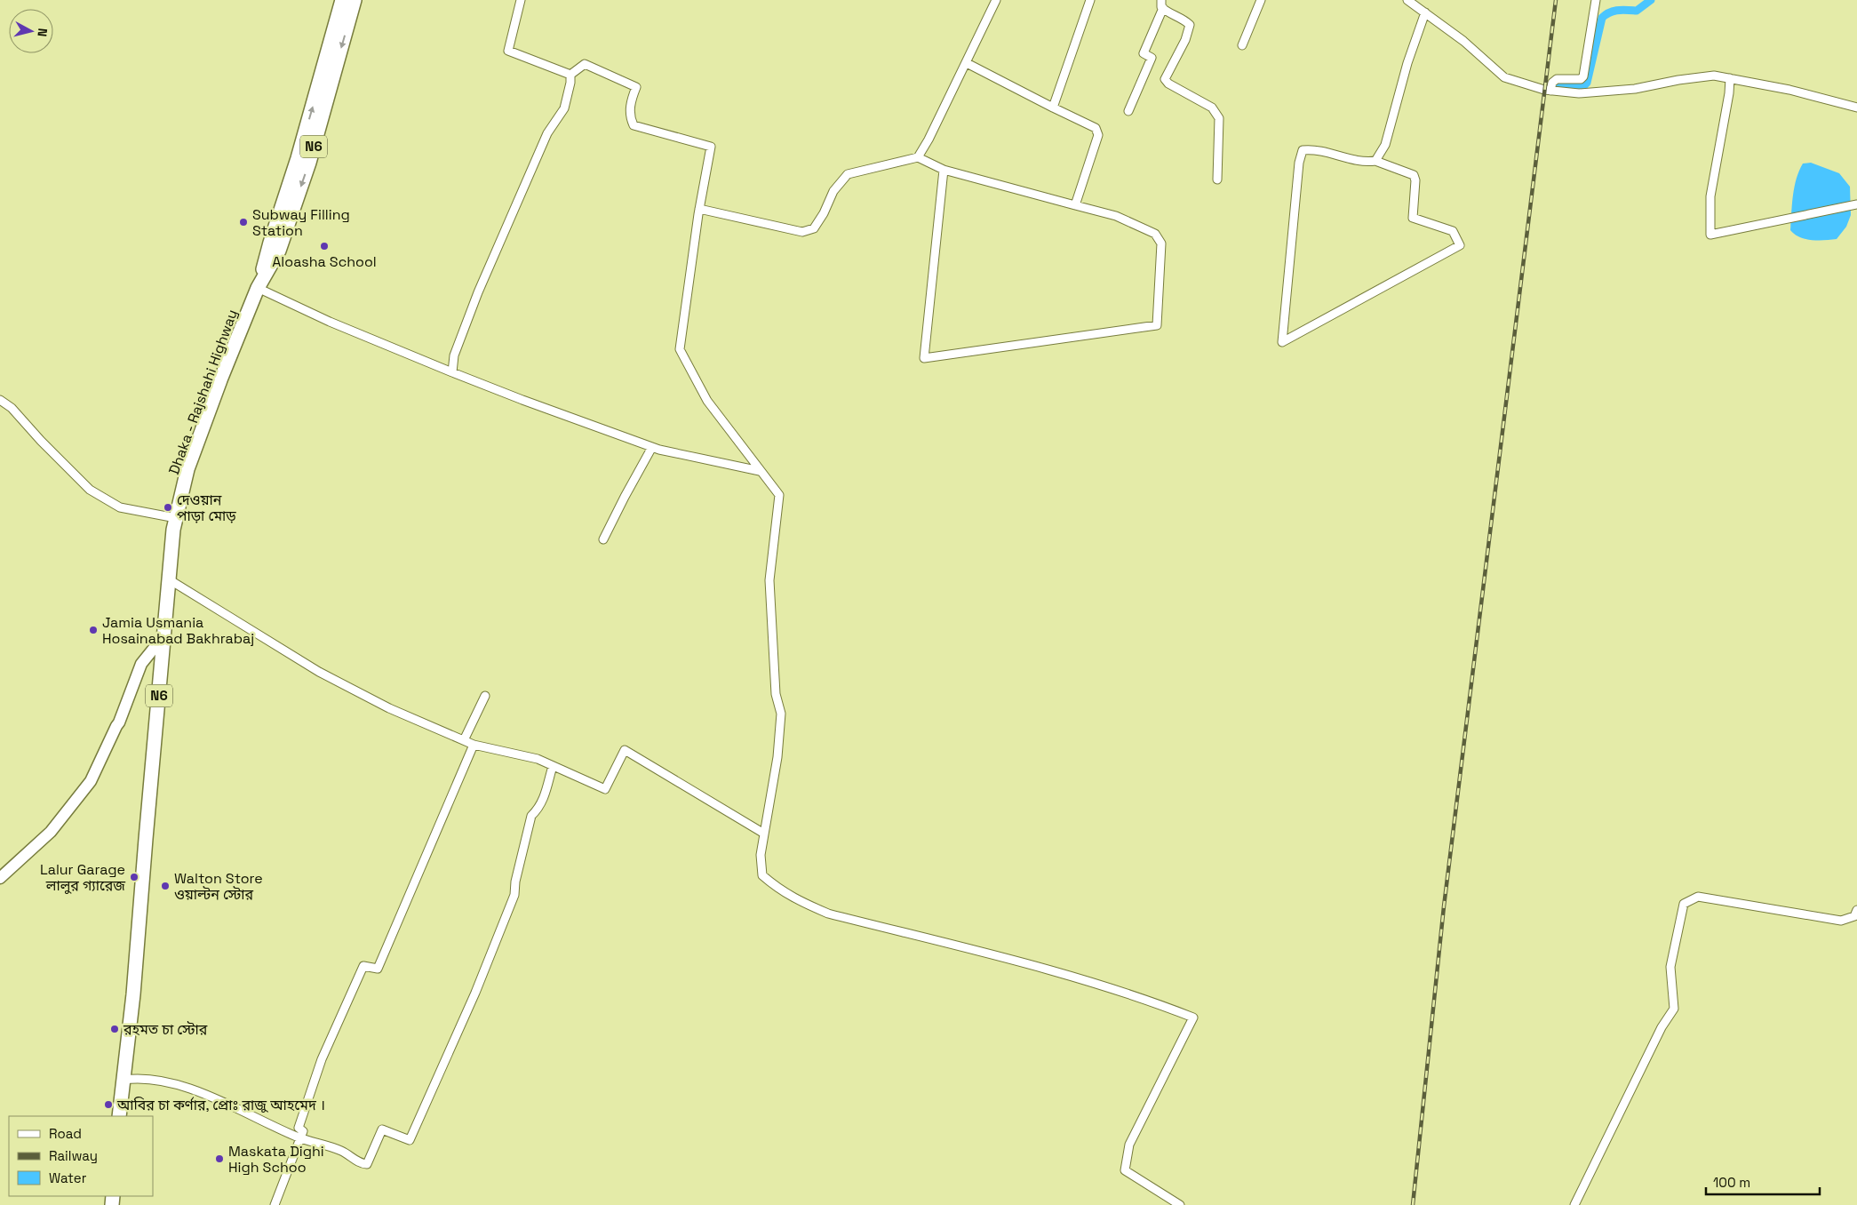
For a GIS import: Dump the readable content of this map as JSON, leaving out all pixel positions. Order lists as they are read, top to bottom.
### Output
{
  "streets": {
    "highway": ["N6", "Dhaka - Rajshahi Highway"]
  },
  "places": [
    "Subway Filling Station",
    "Aloasha School",
    "দেওয়ান পাড়া মোড়",
    "Jamia Usmania Hosainabad Bakhrabaj",
    "Lalur Garage লালুর গ্যারেজ",
    "Walton Store ওয়াল্টন স্টোর",
    "রহমত চা স্টোর",
    "আবির চা কর্ণার, প্রোঃ রাজু আহমেদ ।",
    "Maskata Dighi High Schoo"
  ],
  "legend": ["Road", "Railway", "Water"],
  "scale_bar": "100 m",
  "north": "right"
}
